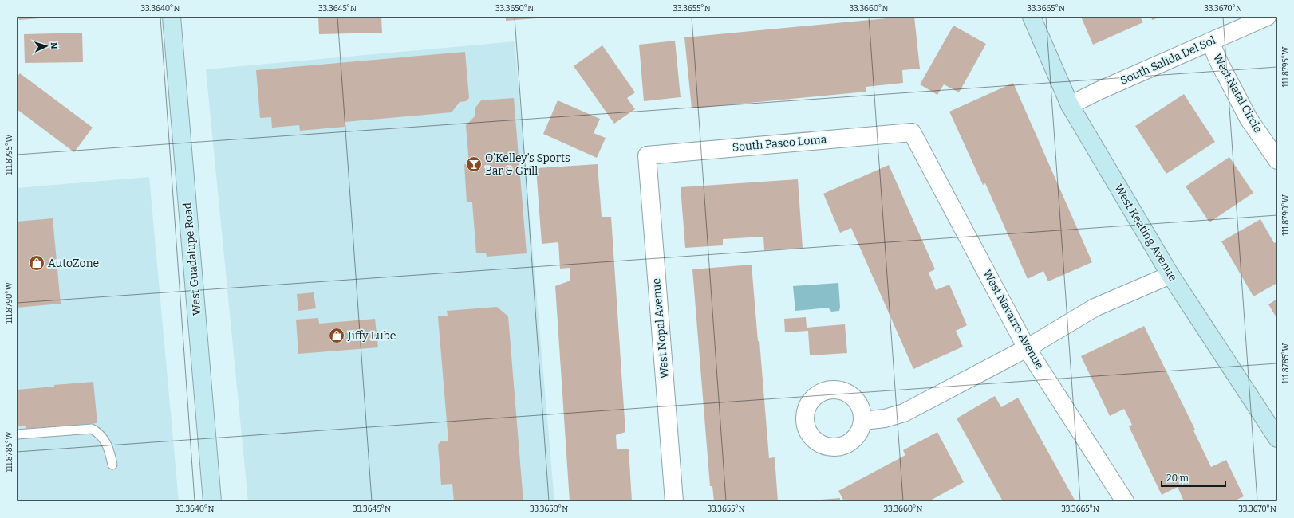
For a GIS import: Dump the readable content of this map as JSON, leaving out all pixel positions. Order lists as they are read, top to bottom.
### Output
{
  "streets": {
    "street": [
      "South Salida Del Sol",
      "West Natal Circle",
      "South Paseo Loma",
      "West Keating Avenue",
      "West Guadalupe Road",
      "West Navarro Avenue",
      "West Nopal Avenue"
    ]
  },
  "crossings": [
    ["South Salida Del Sol", "West Natal Circle"],
    ["South Salida Del Sol", "West Keating Avenue"],
    ["South Paseo Loma", "West Navarro Avenue"],
    ["South Paseo Loma", "West Nopal Avenue"]
  ],
  "places": {
    "bar": ["O’Kelley’s Sports Bar & Grill"],
    "shop": ["AutoZone", "Jiffy Lube"]
  },
  "scale_bar": "20 m",
  "north": "right",
  "coordinates": [
    "33.3640°N",
    "33.3645°N",
    "33.3650°N",
    "33.3655°N",
    "33.3660°N",
    "33.3665°N",
    "33.3670°N",
    "111.8795°W",
    "111.8790°W",
    "111.8785°W"
  ]
}
